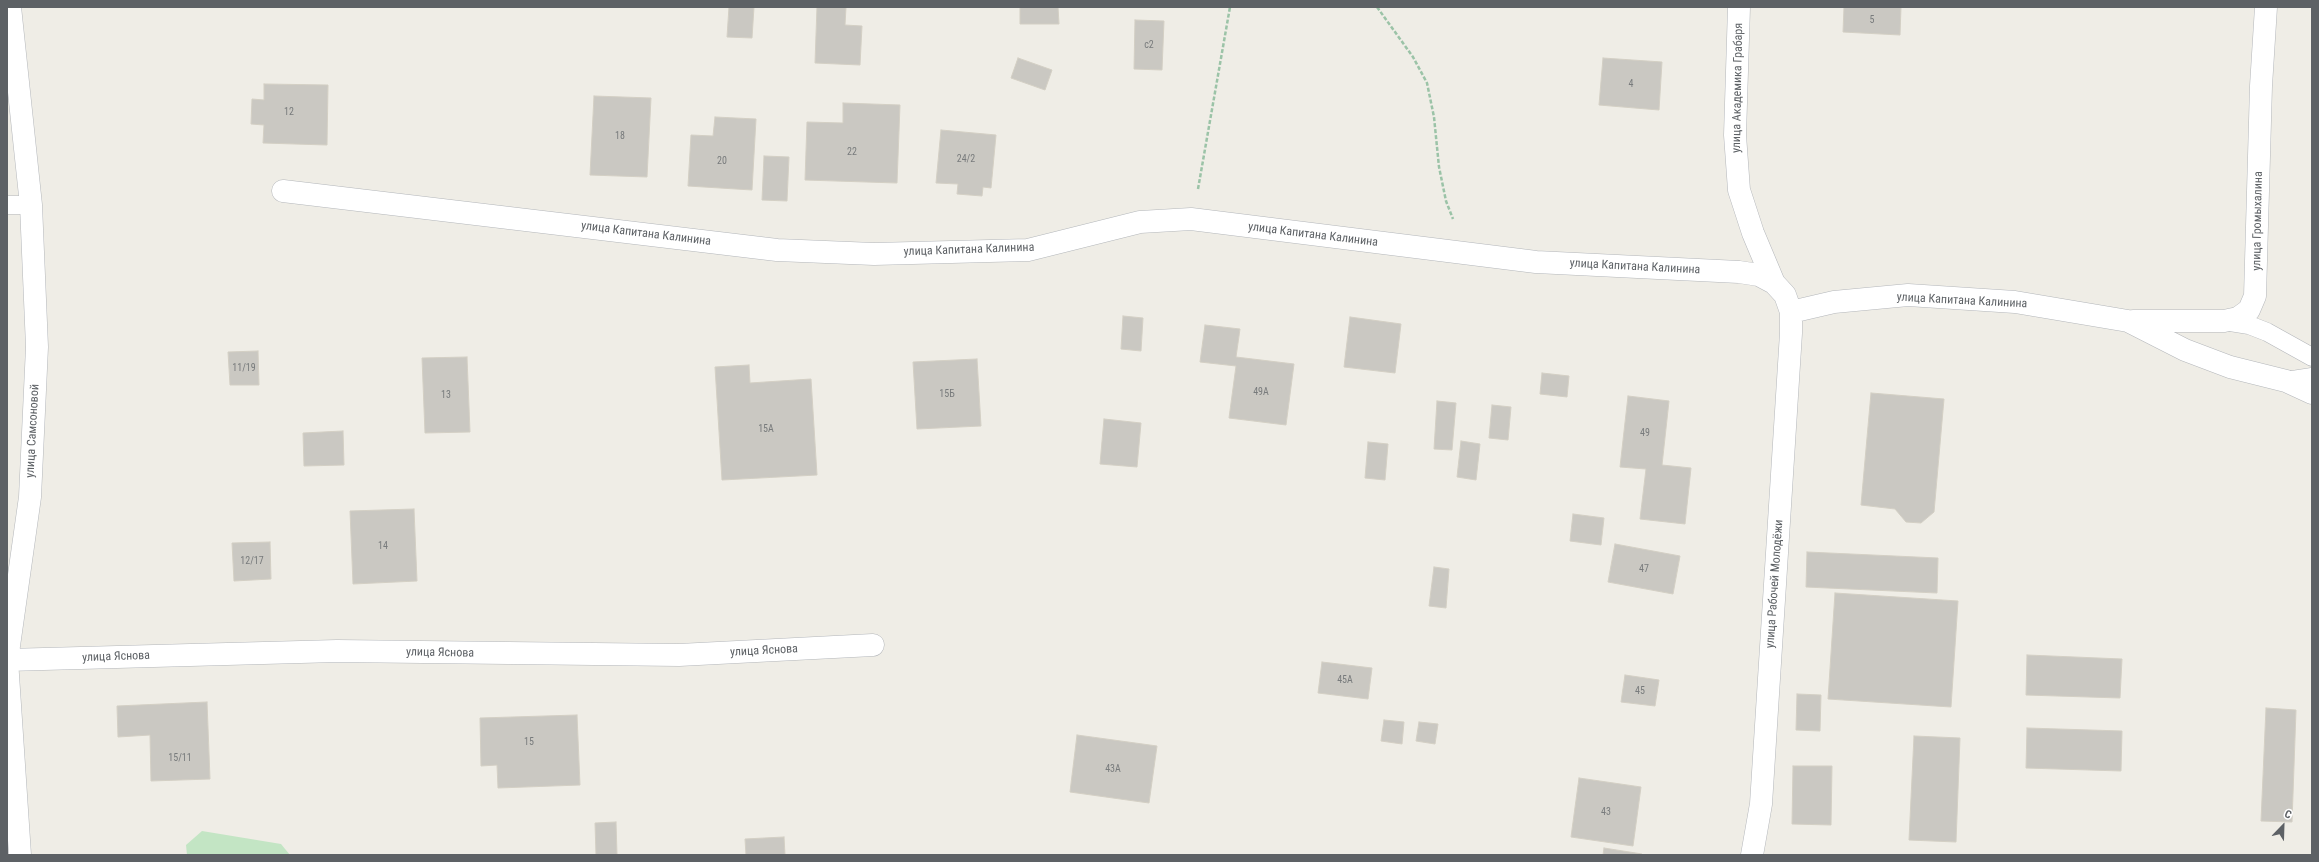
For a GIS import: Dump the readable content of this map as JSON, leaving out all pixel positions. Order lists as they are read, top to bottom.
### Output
{
  "streets": {
    "street": [
      "улица Академика Грабаря",
      "улица Громыхалина",
      "улица Капитана Калинина",
      "улица Самсоновой",
      "улица Рабочей Молодёжи",
      "улица Яснова"
    ]
  },
  "crossings": [
    ["улица Академика Грабаря", "улица Капитана Калинина"],
    ["улица Громыхалина", "улица Капитана Калинина"],
    ["улица Капитана Калинина", "улица Рабочей Молодёжи"],
    ["улица Самсоновой", "улица Яснова"]
  ],
  "house_numbers": [
    "5",
    "с2",
    "4",
    "12",
    "18",
    "22",
    "24/2",
    "20",
    "11/19",
    "49А",
    "15Б",
    "13",
    "15А",
    "49",
    "14",
    "12/17",
    "47",
    "45А",
    "45",
    "15",
    "15/11",
    "43А",
    "43"
  ],
  "north": "top right"
}
